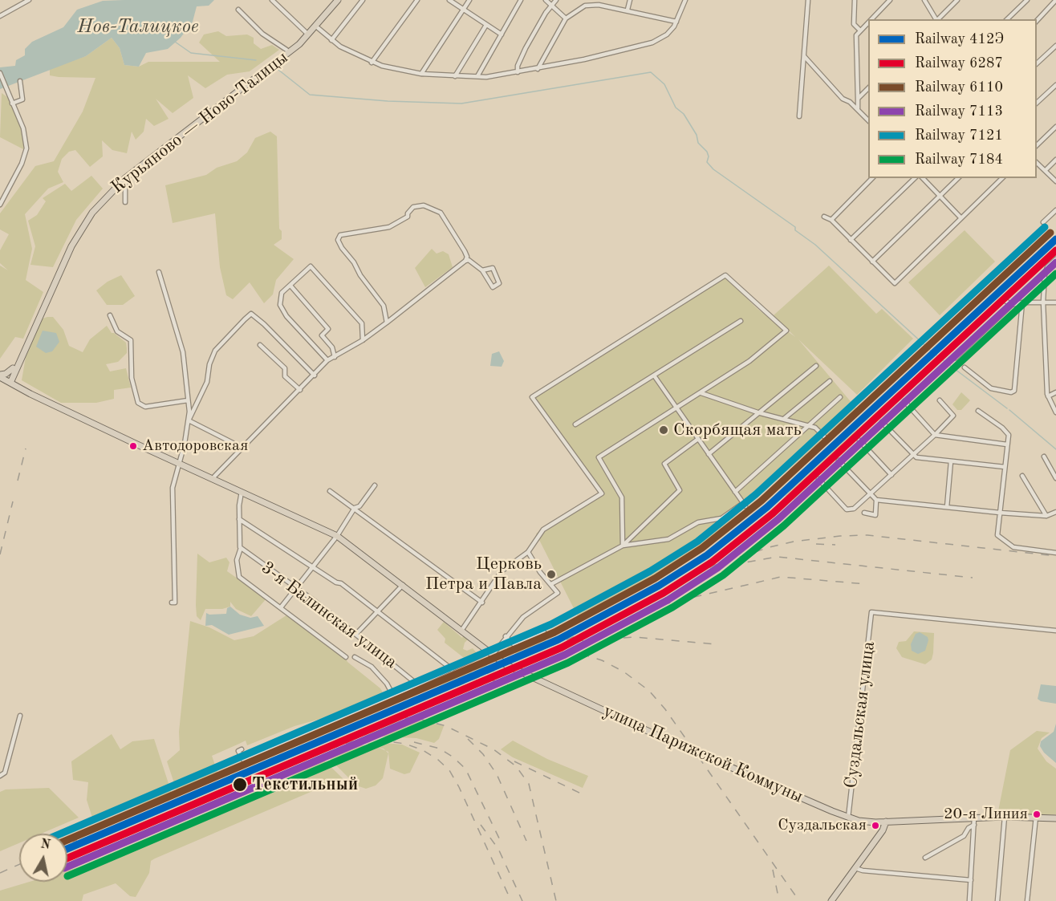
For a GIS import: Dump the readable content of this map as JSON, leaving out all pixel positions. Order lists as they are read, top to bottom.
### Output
{
  "streets": {
    "main road": ["Курьяново — Ново-Талицы", "улица Парижской Коммуны"],
    "street": ["3-я Балинская улица", "Суздальская улица"]
  },
  "crossings": [
    ["Курьяново — Ново-Талицы", "улица Парижской Коммуны"],
    ["Суздальская улица", "улица Парижской Коммуны"]
  ],
  "water": ["Нов-Талицкое"],
  "places": [
    "Скорбящая мать",
    "Автодоровская",
    "Церковь Петра и Павла",
    "Текстильный",
    "20-я Линия",
    "Суздальская"
  ],
  "lines": [
    "rail line 7121",
    "rail line 6110",
    "rail line 412Э",
    "rail line 6287",
    "rail line 7113",
    "rail line 7184"
  ],
  "legend": [
    "Railway 412Э",
    "Railway 6287",
    "Railway 6110",
    "Railway 7113",
    "Railway 7121",
    "Railway 7184"
  ],
  "north": "top"
}
